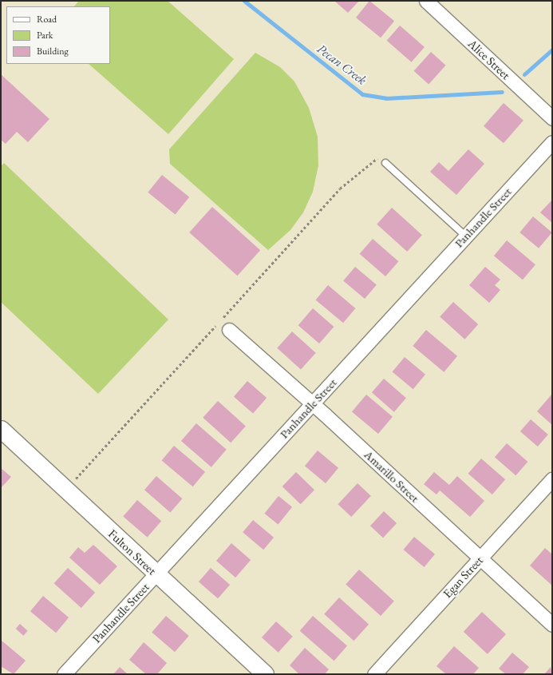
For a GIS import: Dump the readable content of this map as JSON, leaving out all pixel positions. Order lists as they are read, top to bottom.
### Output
{
  "streets": {
    "street": [
      "Alice Street",
      "Panhandle Street",
      "Amarillo Street",
      "Fulton Street",
      "Egan Street"
    ]
  },
  "crossings": [
    ["Panhandle Street", "Amarillo Street"],
    ["Panhandle Street", "Fulton Street"],
    ["Amarillo Street", "Egan Street"]
  ],
  "water": ["Pecan Creek"],
  "legend": ["Road", "Park", "Building"]
}
